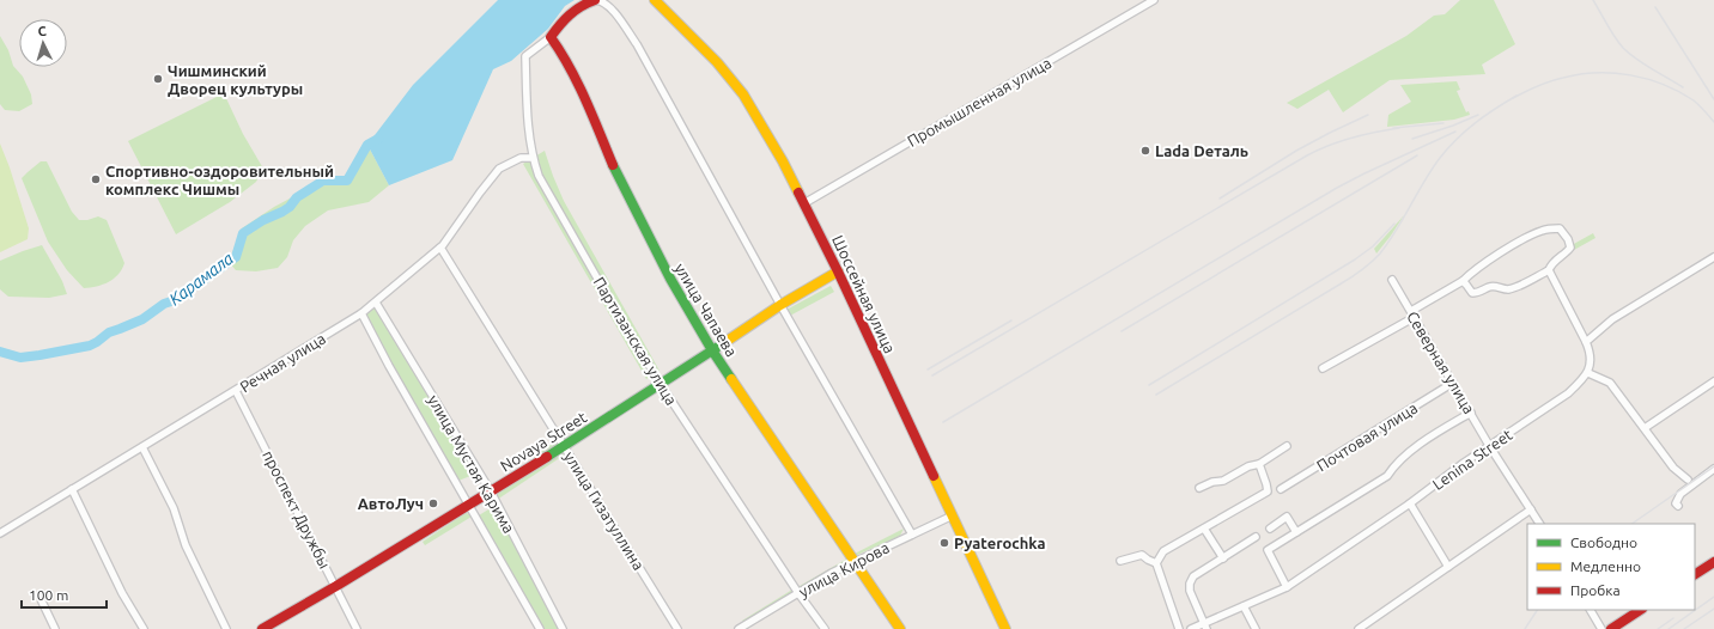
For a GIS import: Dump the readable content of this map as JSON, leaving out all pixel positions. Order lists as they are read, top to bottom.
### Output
{
  "streets": {
    "street": [
      "Промышленная улица",
      "Шоссейная улица",
      "улица Чапаева",
      "Партизанская улица",
      "Речная улица",
      "Северная улица",
      "Почтовая улица",
      "Novaya Street",
      "Lenina Street",
      "улица Мустая Карима",
      "проспект Дружбы",
      "улица Гизатуллина",
      "улица Кирова"
    ]
  },
  "crossings": [
    ["Промышленная улица", "Шоссейная улица"],
    ["Шоссейная улица", "Novaya Street"],
    ["Шоссейная улица", "улица Кирова"],
    ["улица Чапаева", "Партизанская улица"],
    ["улица Чапаева", "Novaya Street"],
    ["улица Чапаева", "улица Кирова"],
    ["Партизанская улица", "Речная улица"],
    ["Партизанская улица", "Novaya Street"],
    ["Партизанская улица", "улица Кирова"],
    ["Речная улица", "улица Мустая Карима"],
    ["Речная улица", "проспект Дружбы"],
    ["Речная улица", "улица Гизатуллина"],
    ["Северная улица", "Почтовая улица"],
    ["Северная улица", "Lenina Street"],
    ["Novaya Street", "улица Мустая Карима"],
    ["Novaya Street", "проспект Дружбы"],
    ["Novaya Street", "улица Гизатуллина"]
  ],
  "water": ["Карамала"],
  "places": [
    "Чишминский Дворец культуры",
    "Lada Dеталь",
    "Спортивно-оздоровительный комплекс Чишмы",
    "АвтоЛуч",
    "Pyaterochka"
  ],
  "legend": ["Свободно", "Медленно", "Пробка"],
  "scale_bar": "100 m",
  "north": "top"
}
